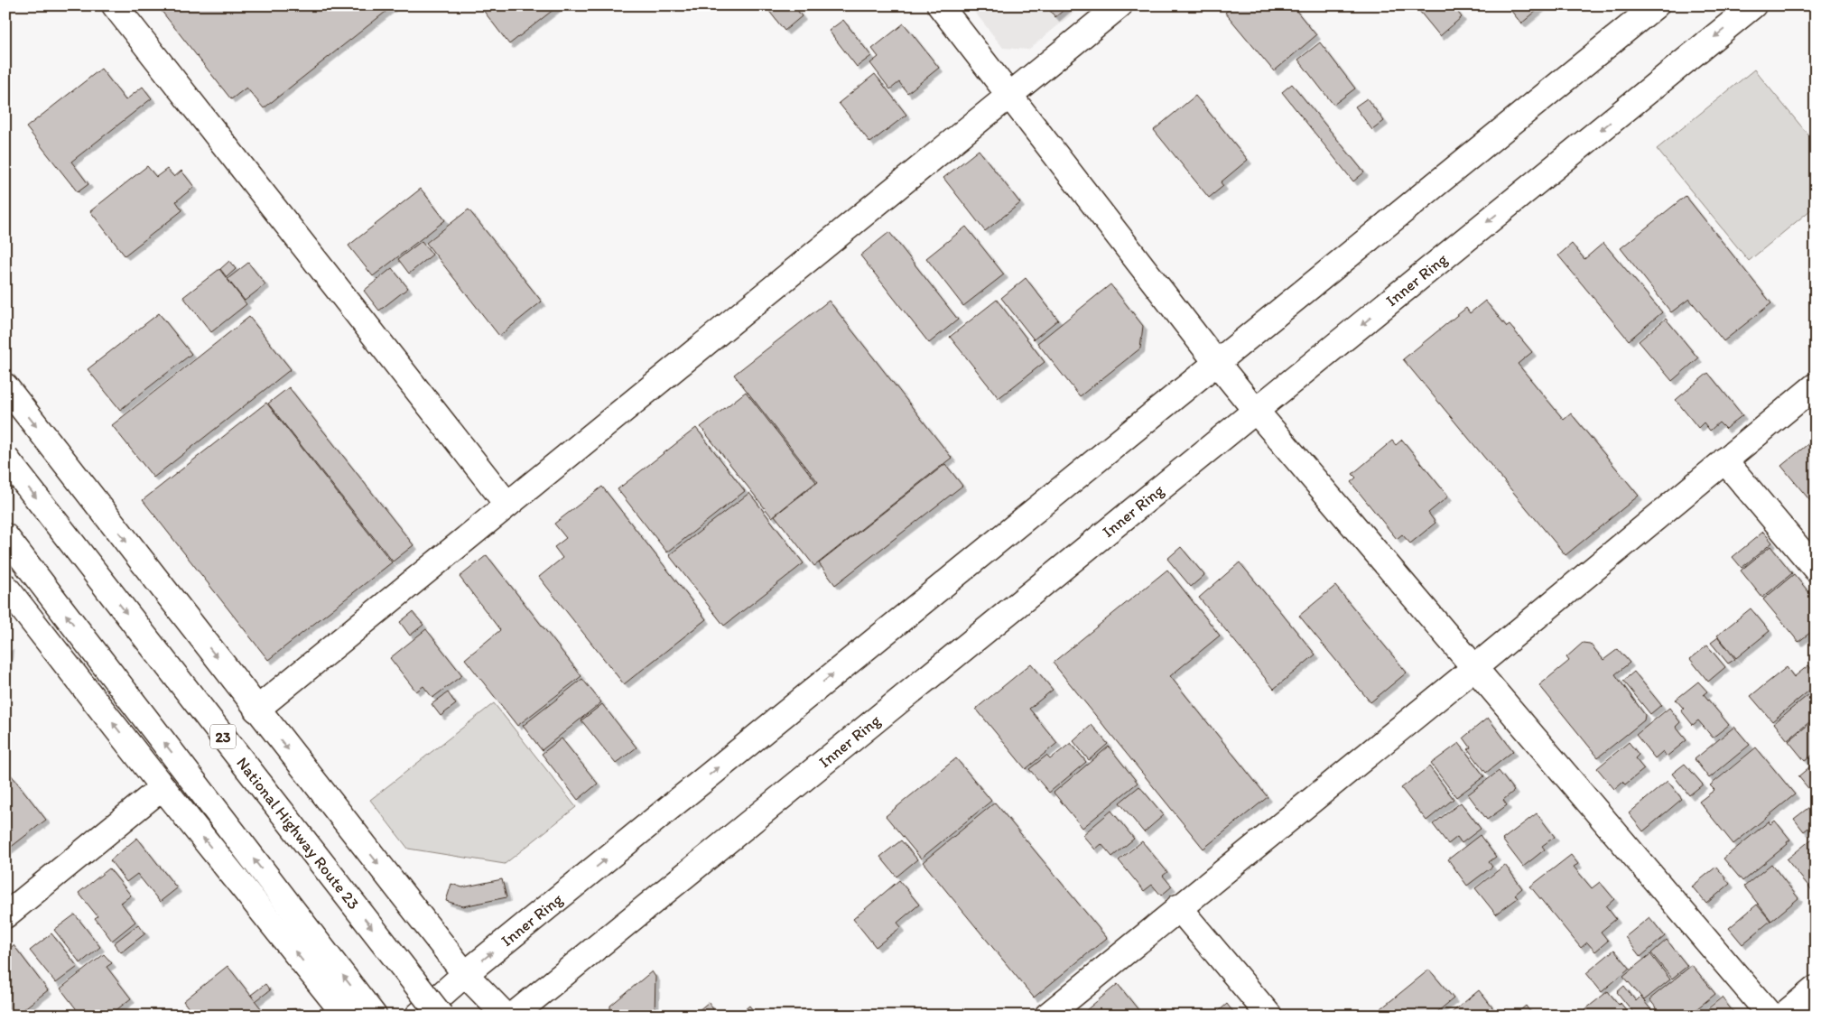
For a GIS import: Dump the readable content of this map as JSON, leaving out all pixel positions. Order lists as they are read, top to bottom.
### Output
{
  "streets": {
    "main road": ["Inner Ring", "23", "National Highway Route 23"]
  }
}
